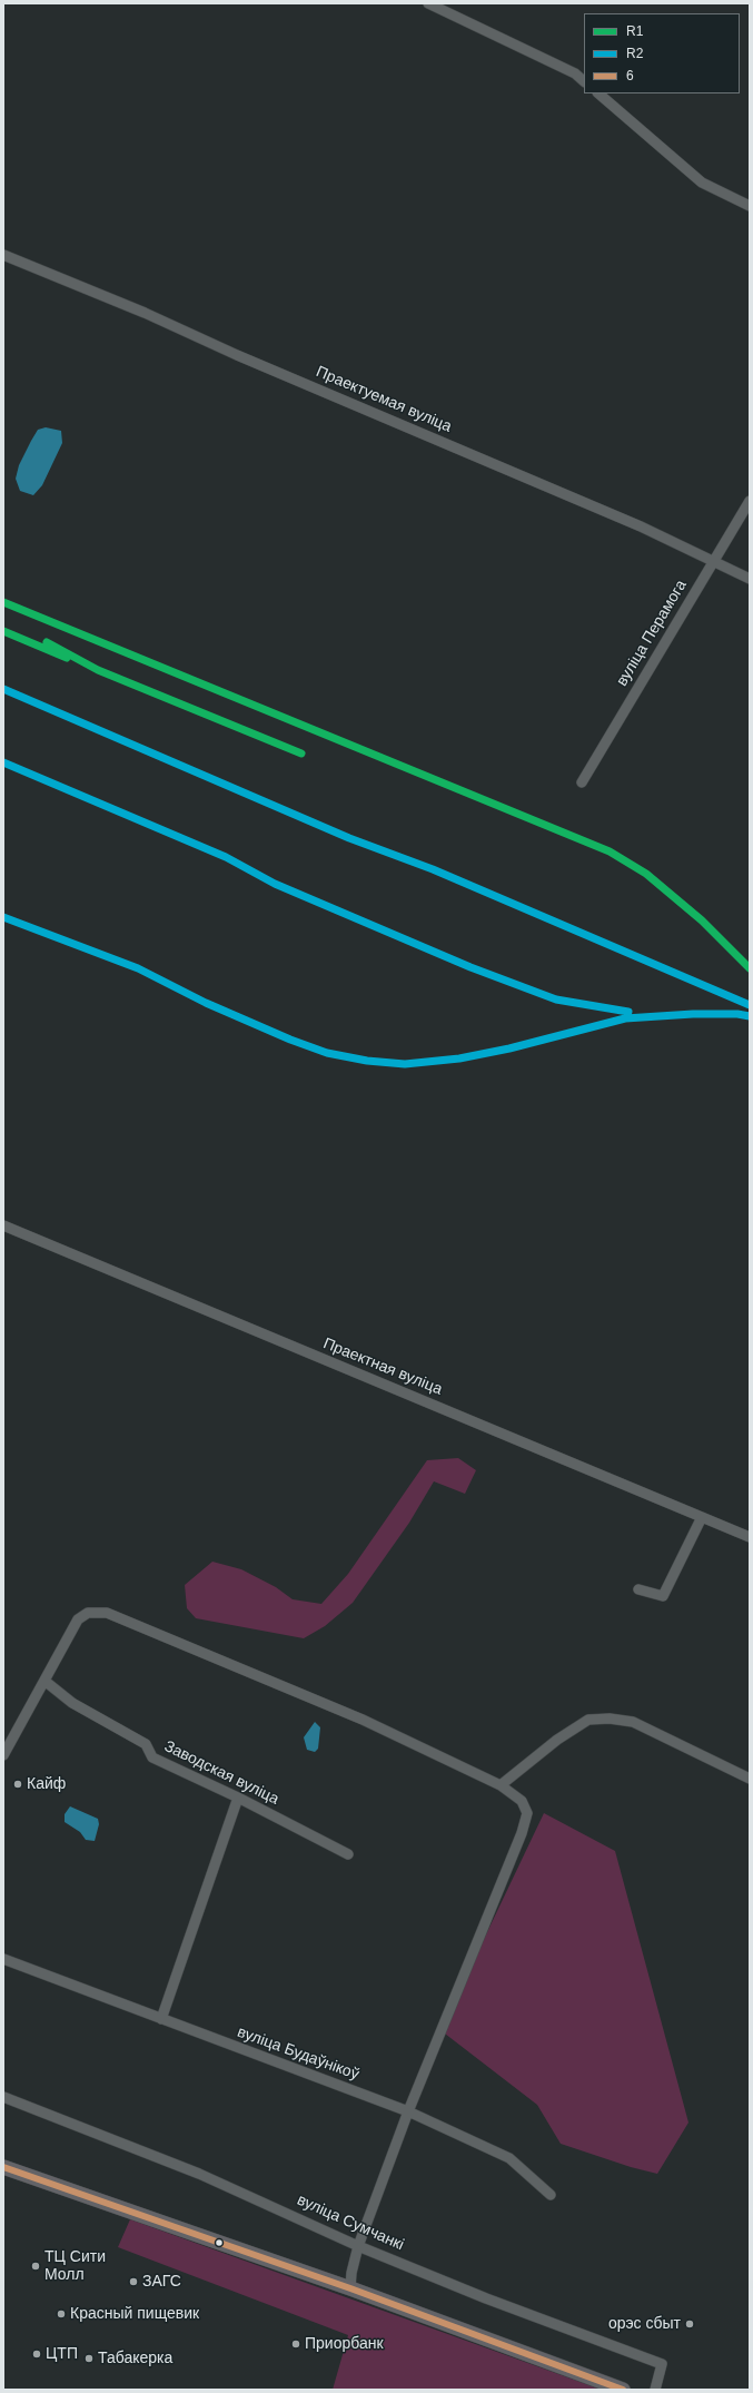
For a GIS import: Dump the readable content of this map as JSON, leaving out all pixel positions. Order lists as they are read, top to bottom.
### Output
{
  "streets": {
    "street": [
      "Праектуемая вуліца",
      "вуліца Перамога",
      "Праектная вуліца",
      "Заводская вуліца",
      "вуліца Будаўнікоў",
      "вуліца Сумчанкі"
    ]
  },
  "crossings": [
    ["Праектуемая вуліца", "вуліца Перамога"]
  ],
  "places": [
    "Кайф",
    "ТЦ Сити Молл",
    "ЗАГС",
    "Красный пищевик",
    "орэс сбыт",
    "Приорбанк",
    "ЦТП",
    "Табакерка"
  ],
  "lines": ["transit line R1", "transit line R2", "transit line 6"],
  "legend": ["R1", "R2", "6"]
}
